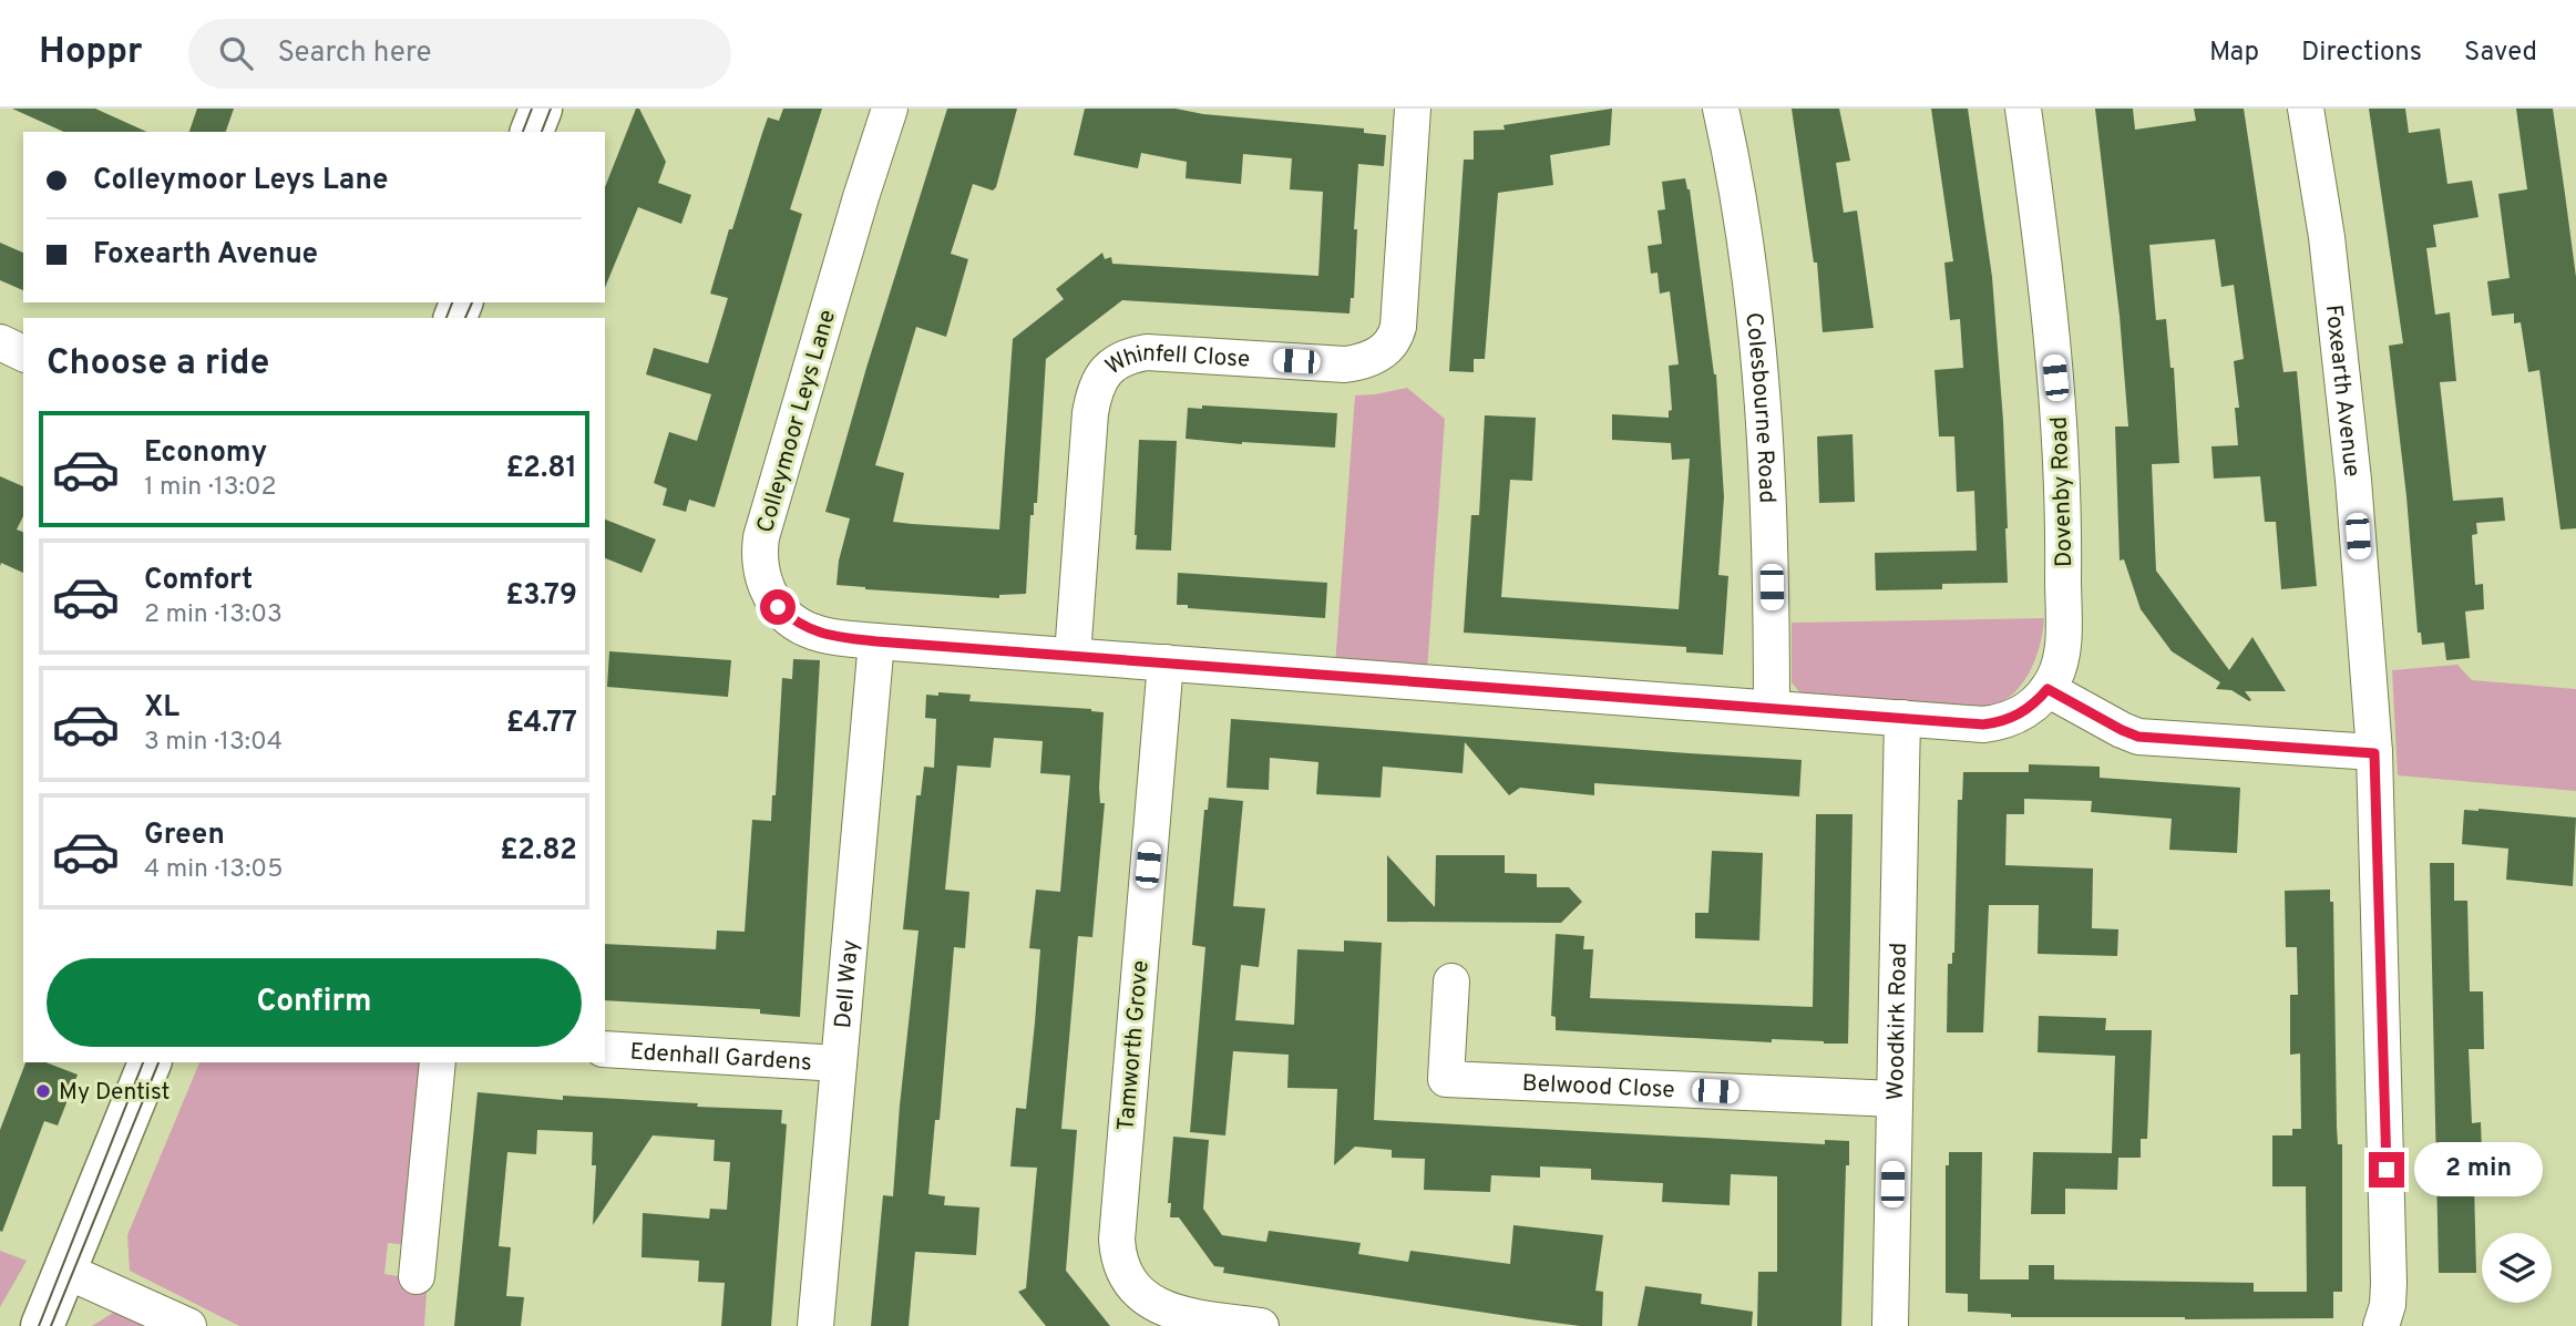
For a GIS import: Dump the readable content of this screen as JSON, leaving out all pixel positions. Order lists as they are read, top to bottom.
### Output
{
  "streets": {
    "street": [
      "Whinfell Close",
      "Foxearth Avenue",
      "Colesbourne Road",
      "Colleymoor Leys Lane",
      "Dovenby Road",
      "Dell Way",
      "Woodkirk Road",
      "Tamworth Grove",
      "Edenhall Gardens",
      "Belwood Close"
    ]
  },
  "crossings": [
    ["Whinfell Close", "Colleymoor Leys Lane"],
    ["Colesbourne Road", "Colleymoor Leys Lane"],
    ["Colleymoor Leys Lane", "Dovenby Road"],
    ["Colleymoor Leys Lane", "Dell Way"],
    ["Colleymoor Leys Lane", "Woodkirk Road"],
    ["Colleymoor Leys Lane", "Tamworth Grove"],
    ["Dell Way", "Edenhall Gardens"],
    ["Woodkirk Road", "Belwood Close"]
  ],
  "places": ["My Dentist"],
  "page": {
    "header": "Hoppr",
    "search": "Search here",
    "nav": ["Map", "Directions", "Saved"],
    "banner": ["Colleymoor Leys Lane", "Foxearth Avenue"],
    "heading": "Choose a ride",
    "list": [
      {
        "name": "Economy",
        "note": "1 min · 13:02",
        "value": "£2.81"
      },
      {
        "name": "Comfort",
        "note": "2 min · 13:03",
        "value": "£3.79"
      },
      {
        "name": "XL",
        "note": "3 min · 13:04",
        "value": "£4.77"
      },
      {
        "name": "Green",
        "note": "4 min · 13:05",
        "value": "£2.82"
      }
    ],
    "buttons": "Confirm",
    "bubble": "2 min"
  }
}
